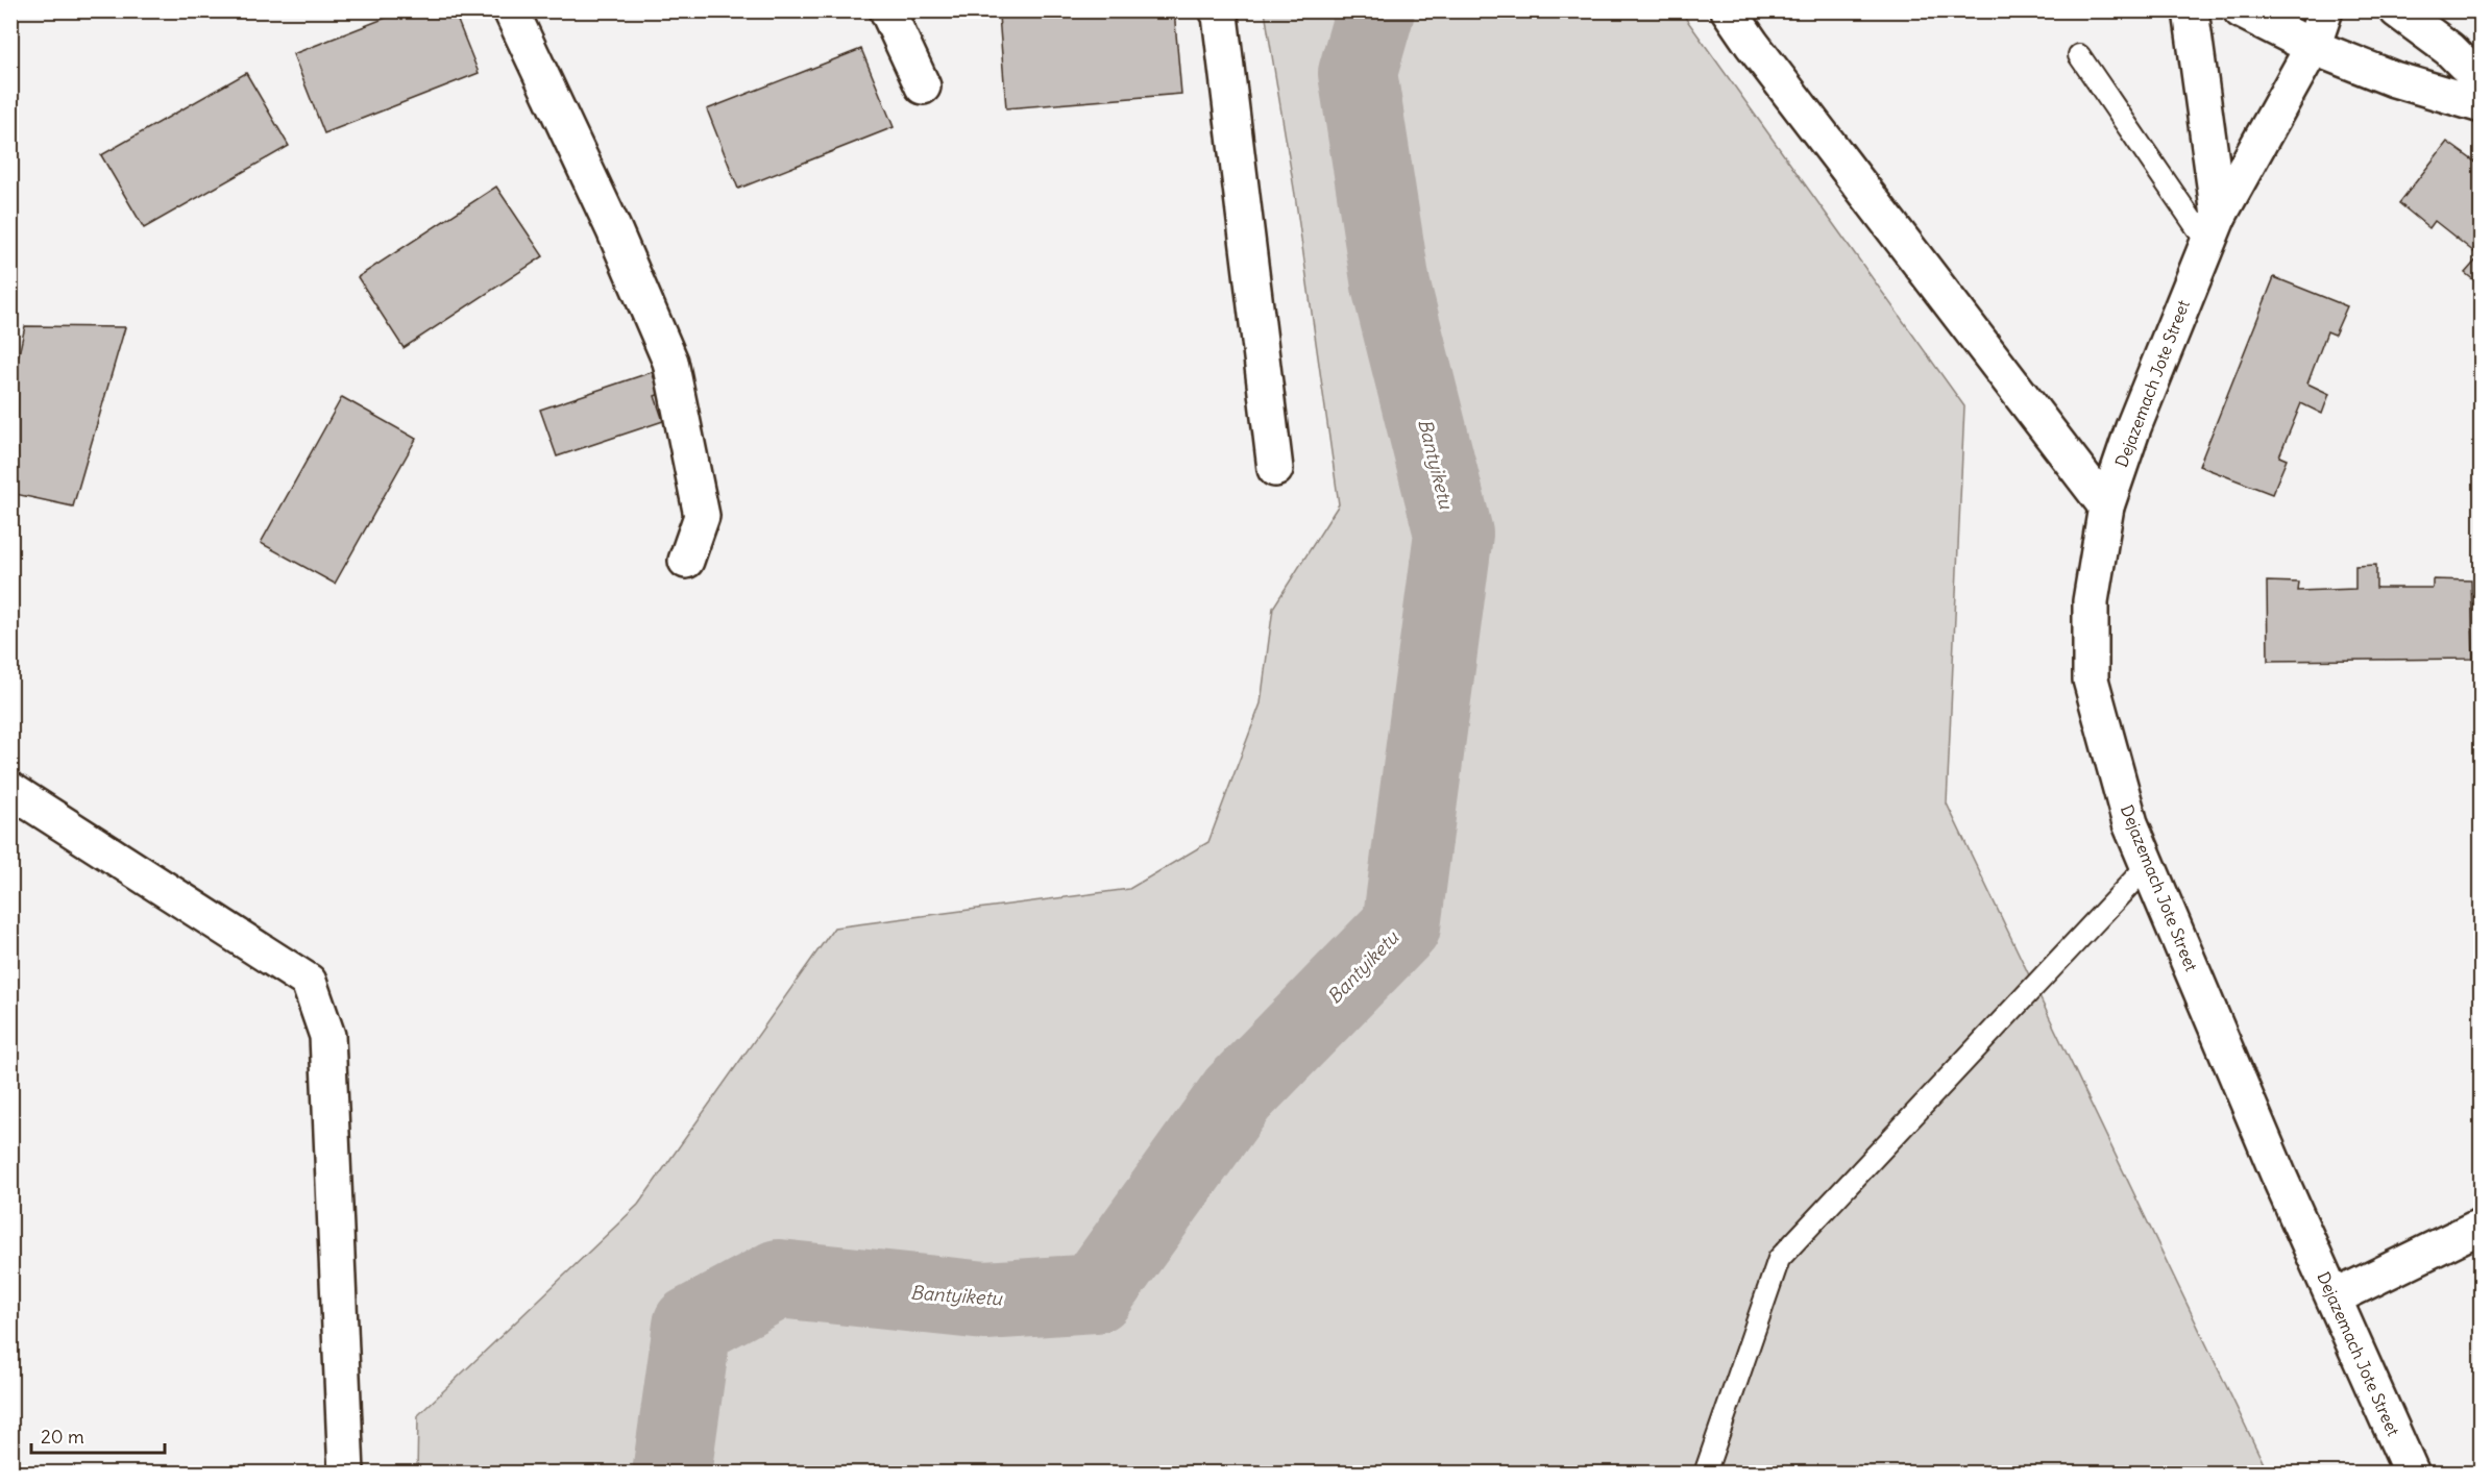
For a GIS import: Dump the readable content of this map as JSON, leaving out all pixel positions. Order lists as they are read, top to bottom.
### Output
{
  "streets": {
    "main road": ["Dejazemach Jote Street"]
  },
  "water": ["Bantyiketu"],
  "scale_bar": "20 m"
}
